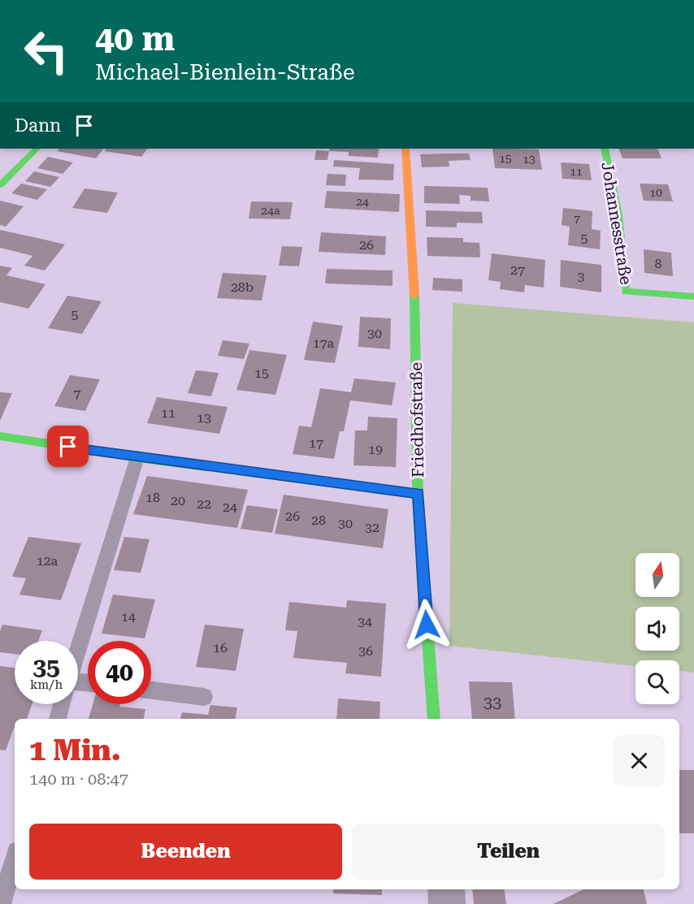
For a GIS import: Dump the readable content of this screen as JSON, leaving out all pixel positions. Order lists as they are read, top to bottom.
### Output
{
  "streets": {
    "street": ["Johannesstraße", "Friedhofstraße"]
  },
  "house_numbers": [
    "15",
    "13",
    "11",
    "10",
    "24",
    "24a",
    "7",
    "5",
    "26",
    "8",
    "27",
    "3",
    "28b",
    "5",
    "30",
    "17a",
    "15",
    "7",
    "11",
    "13",
    "17",
    "19",
    "18",
    "20",
    "22",
    "24",
    "26",
    "28",
    "30",
    "32",
    "12a",
    "14",
    "34",
    "16",
    "36",
    "33"
  ],
  "north": "top",
  "page": {
    "turn": ["40 m", "Michael-Bienlein-Straße"],
    "then": "Dann",
    "speed": "35 km/h",
    "limit": "40",
    "heading": ["1 Min.", "140 m · 08:47"],
    "buttons": ["Beenden", "Teilen"]
  }
}
